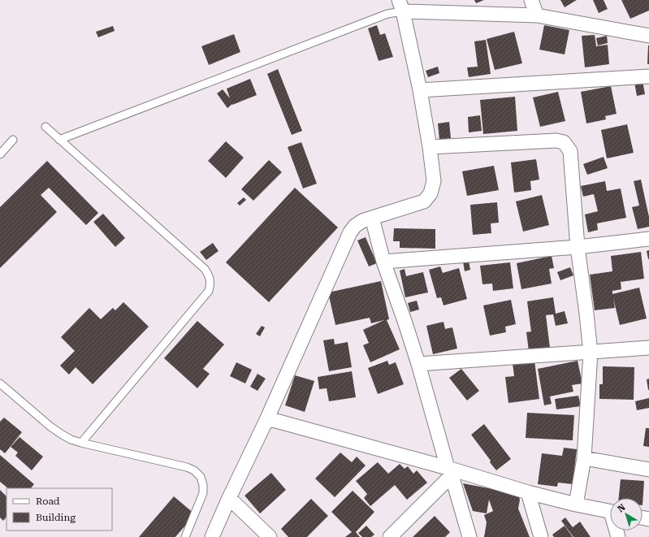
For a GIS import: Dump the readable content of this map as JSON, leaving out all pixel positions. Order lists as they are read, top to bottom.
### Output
{
  "legend": ["Road", "Building"],
  "north": "top left"
}
